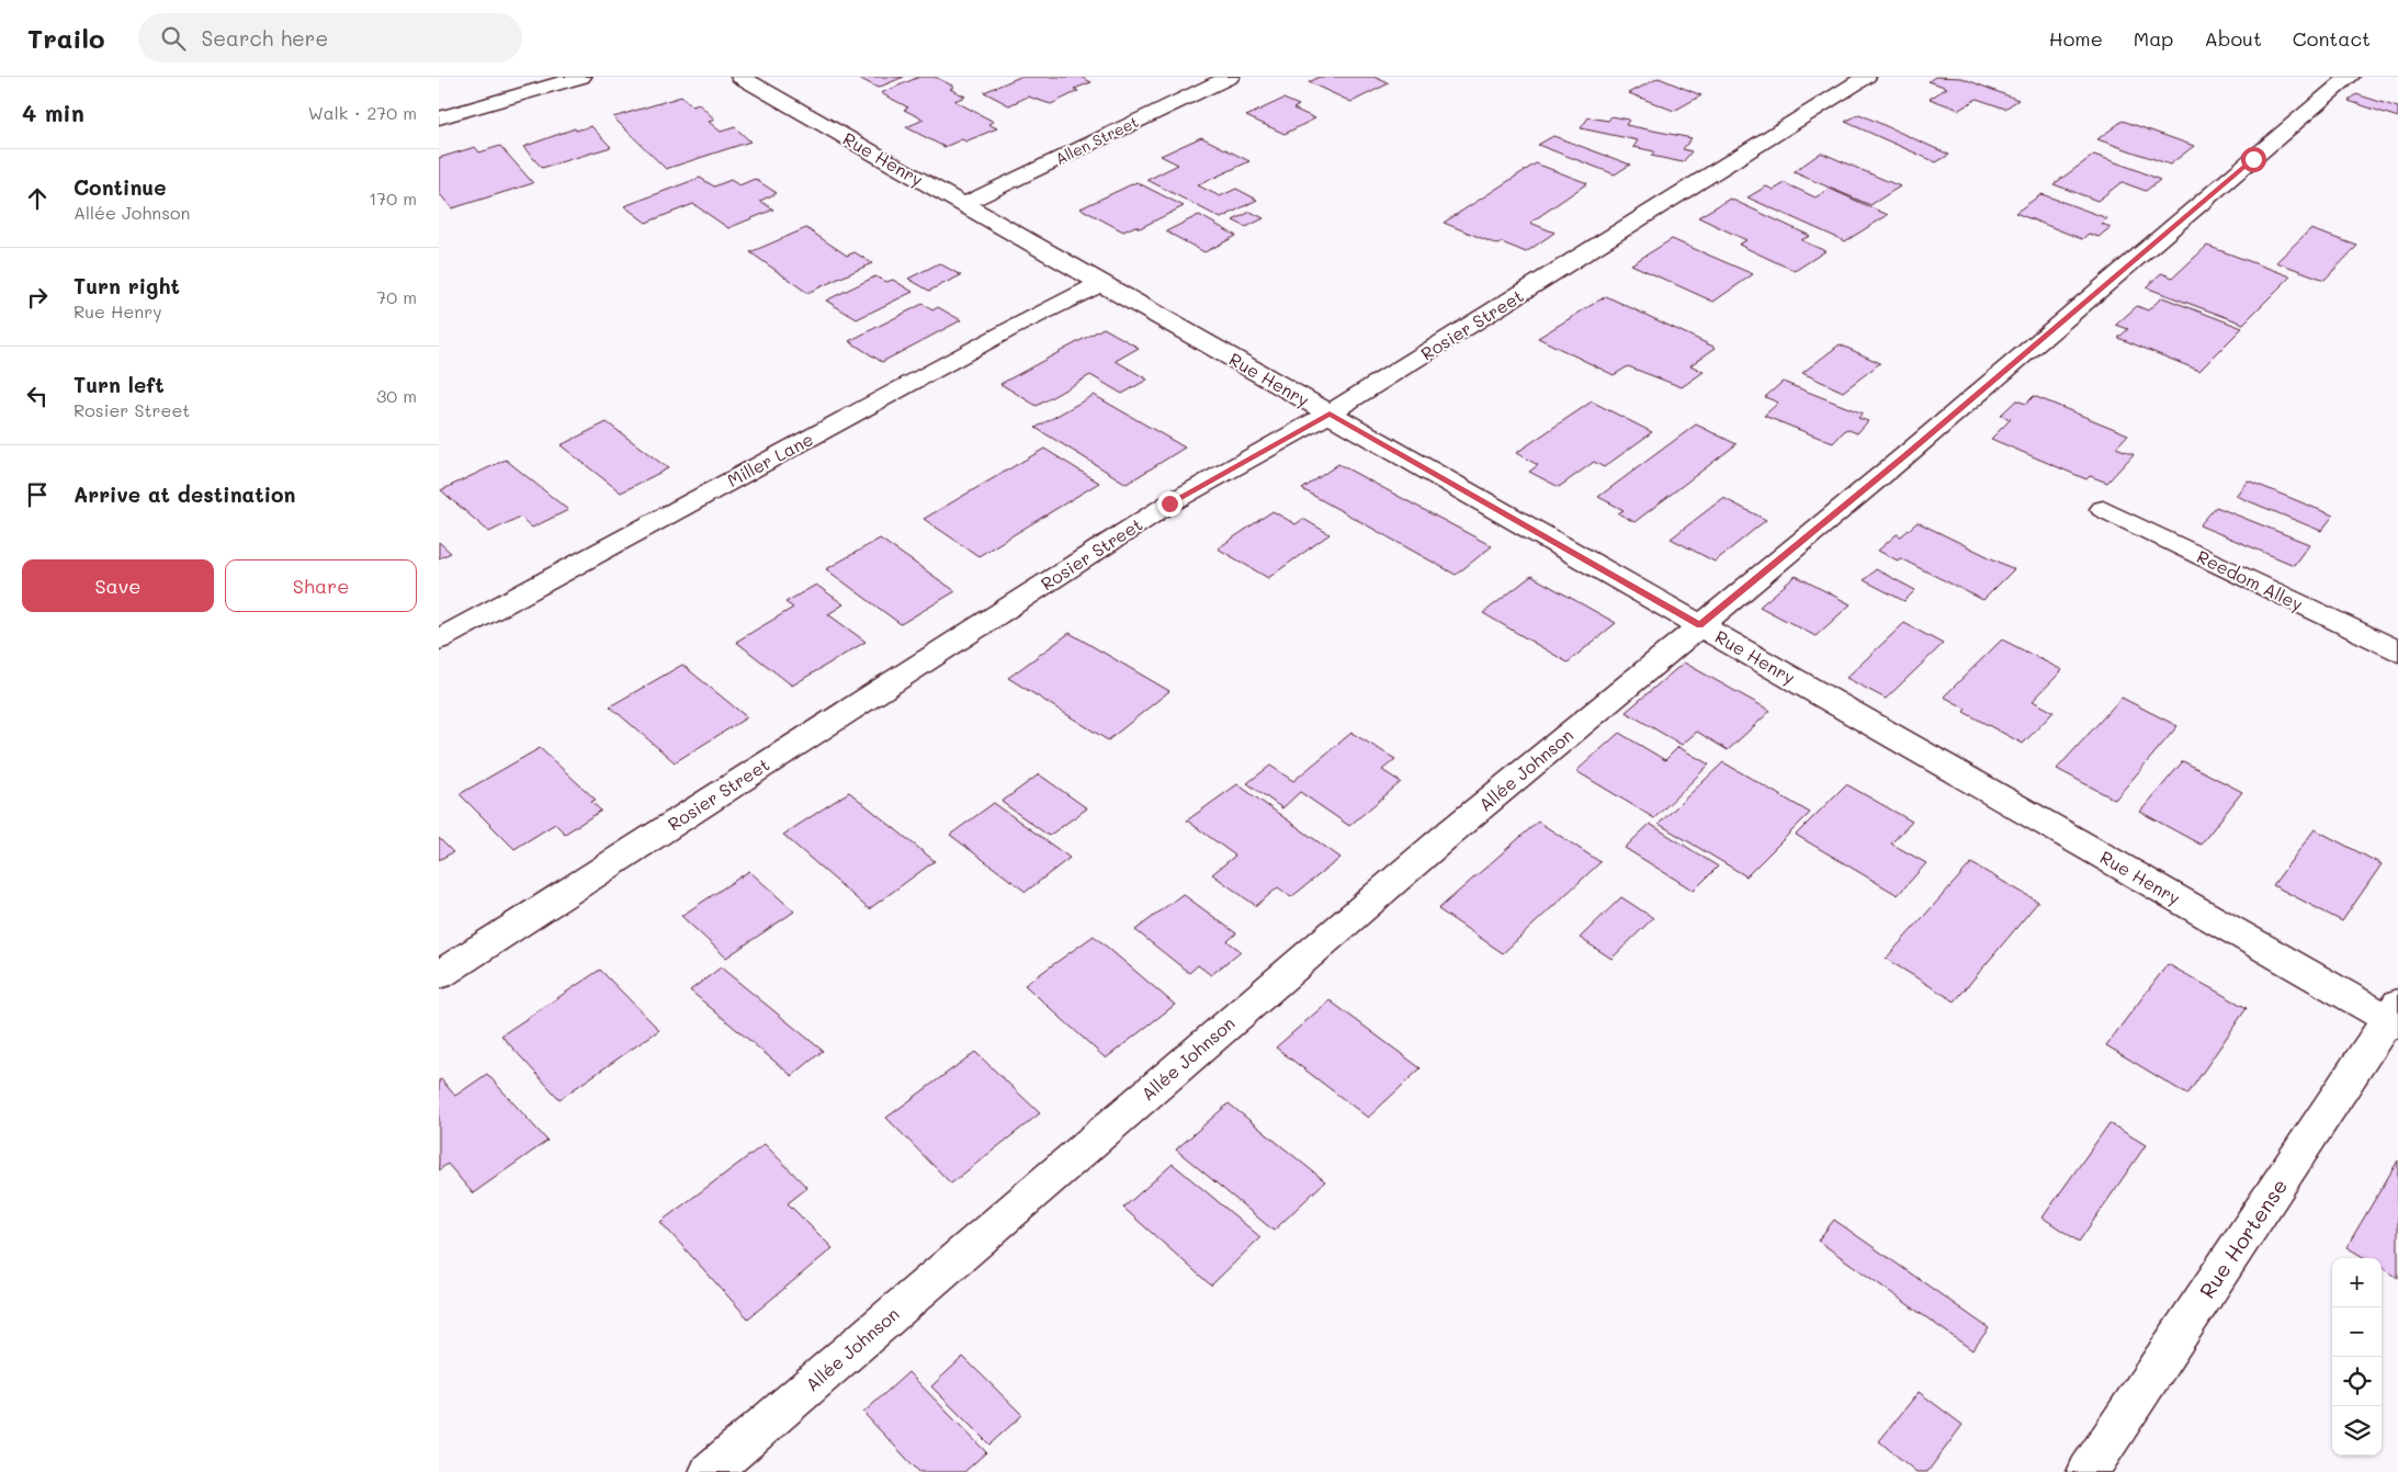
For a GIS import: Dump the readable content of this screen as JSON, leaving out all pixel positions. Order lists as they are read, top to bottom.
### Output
{
  "streets": {
    "street": [
      "Allen Street",
      "Rue Henry",
      "Rosier Street",
      "Miller Lane",
      "Reedom Alley",
      "Allée Johnson",
      "Rue Hortense"
    ]
  },
  "crossings": [
    ["Allen Street", "Rue Henry"],
    ["Rue Henry", "Rosier Street"],
    ["Rue Henry", "Miller Lane"],
    ["Rue Henry", "Allée Johnson"],
    ["Rue Henry", "Rue Hortense"]
  ],
  "page": {
    "header": "Trailo",
    "search": "Search here",
    "nav": [
      "Home",
      "Map",
      "About",
      "Contact"
    ],
    "heading": ["4 min", "Walk · 270 m"],
    "list": [
      ["Continue", "Allée Johnson", "170 m"],
      ["Turn right", "Rue Henry", "70 m"],
      ["Turn left", "Rosier Street", "30 m"],
      "Arrive at destination"
    ],
    "buttons": ["Save", "Share"],
    "map_buttons": ["+", "−"]
  }
}
